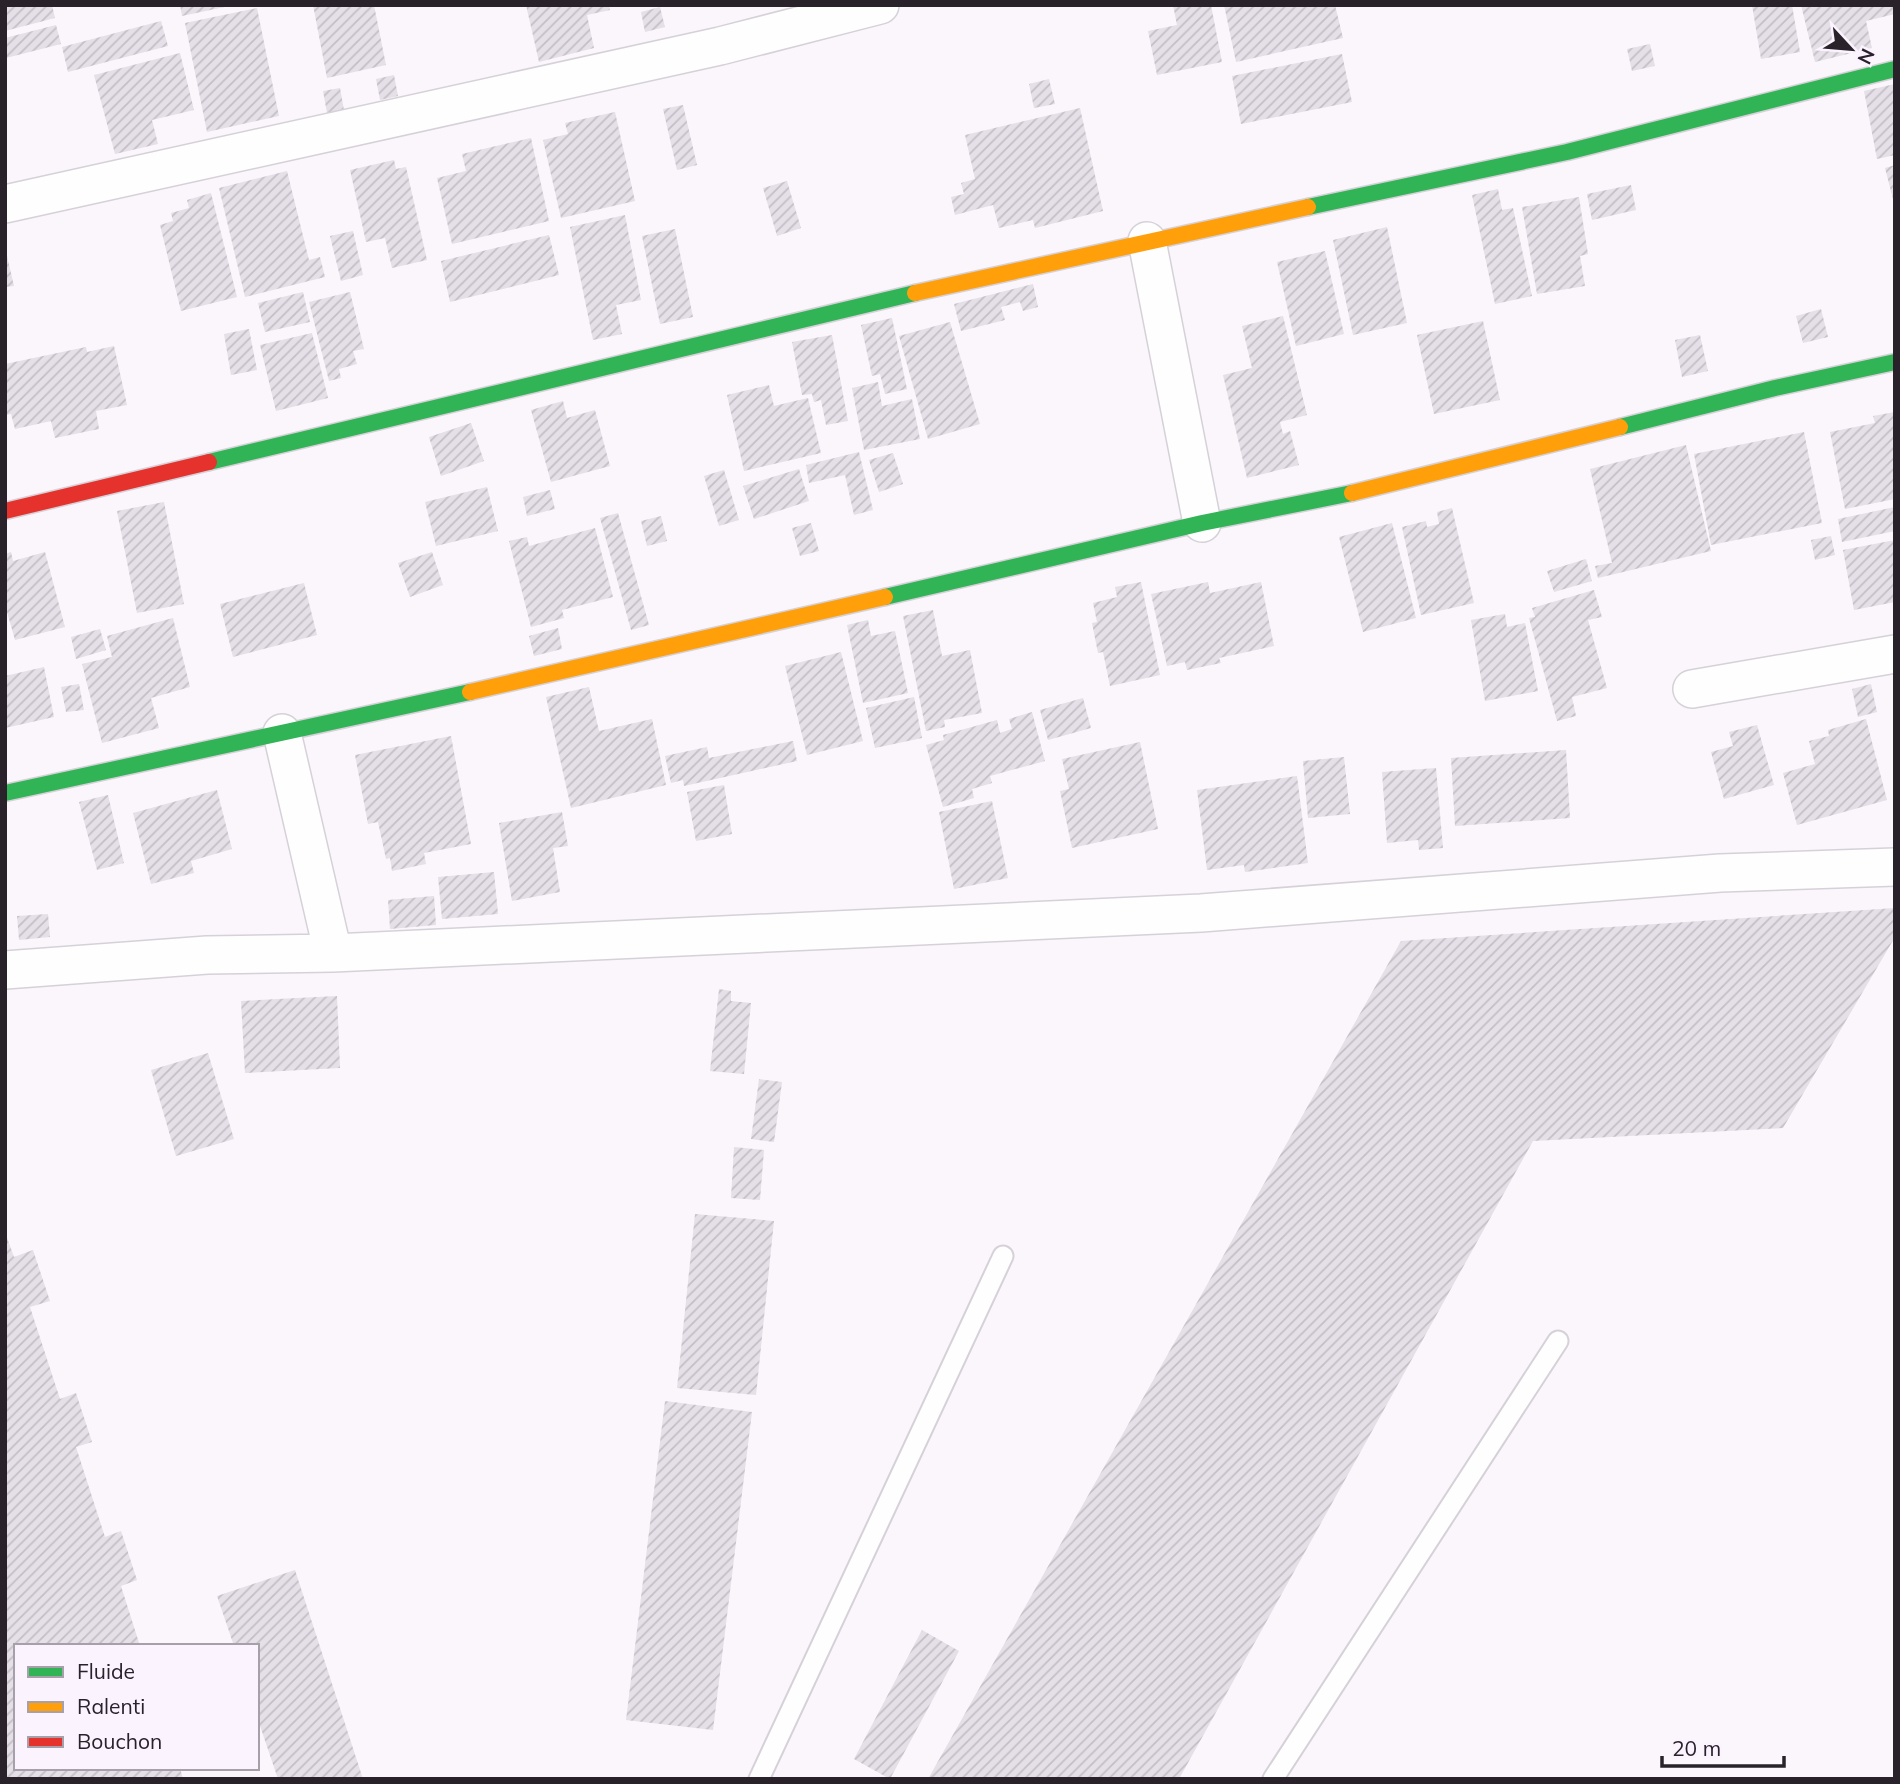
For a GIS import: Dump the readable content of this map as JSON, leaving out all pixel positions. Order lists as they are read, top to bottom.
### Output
{
  "legend": ["Fluide", "Ralenti", "Bouchon"],
  "scale_bar": "20 m",
  "north": "bottom right"
}
